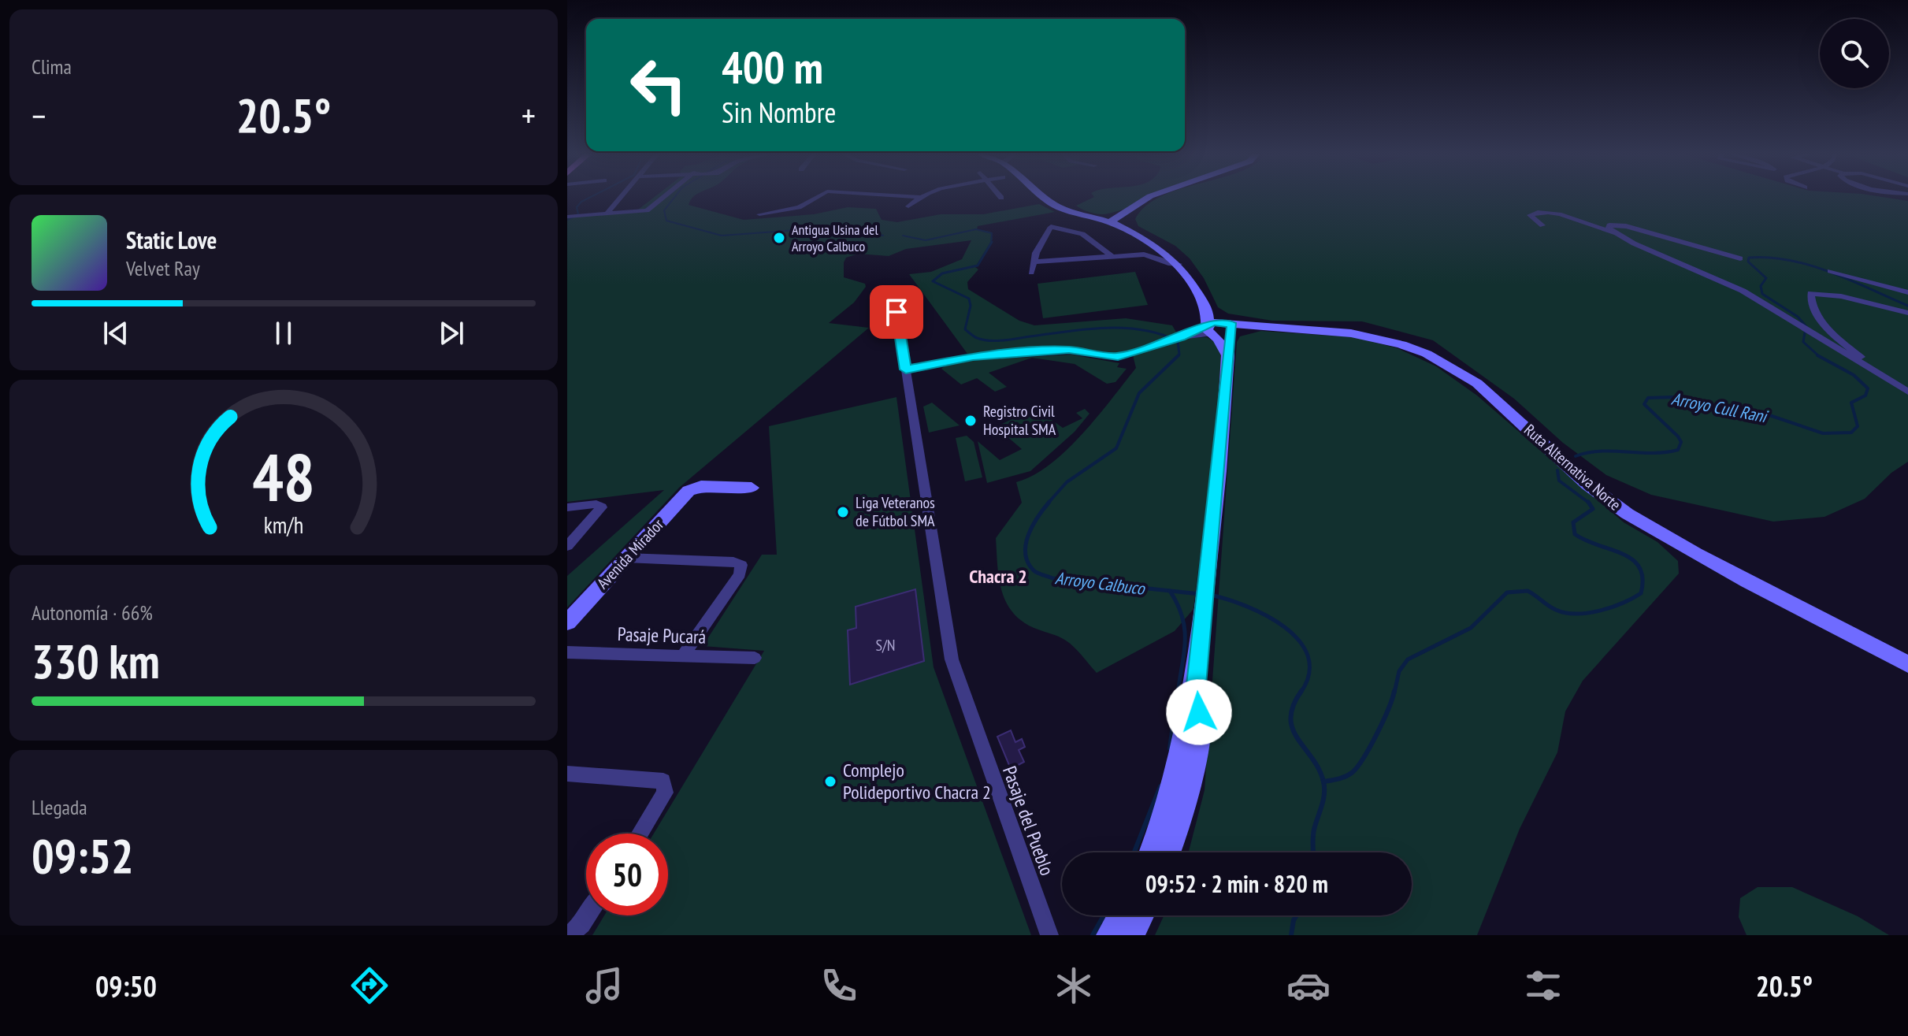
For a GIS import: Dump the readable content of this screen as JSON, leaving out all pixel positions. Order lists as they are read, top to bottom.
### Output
{
  "streets": {
    "main road": ["Ruta Alternativa Norte", "Avenida Mirador"],
    "street": ["Pasaje Pucará", "Pasaje del Pueblo"]
  },
  "districts": ["Chacra 2"],
  "water": ["Arroyo Cull Rani", "Arroyo Calbuco"],
  "places": [
    "Antigua Usina del Arroyo Calbuco",
    "Registro Civil Hospital SMA",
    "Liga Veteranos de Fútbol SMA",
    "Complejo Polideportivo Chacra 2"
  ],
  "house_numbers": ["S/N"],
  "page": {
    "tile": [
      "Clima",
      ["Autonomía · 66%", "330 km"],
      ["Llegada", "09:52"]
    ],
    "turn": ["400 m", "Sin Nombre"],
    "heat": ["−", "20.5°", "+"],
    "song": ["Static Love", "Velvet Ray"],
    "limit": "50",
    "trip": "09:52 · 2 min · 820 m",
    "tabs": ["09:50", "20.5°"],
    "gauge": ["48", "km/h"]
  }
}
